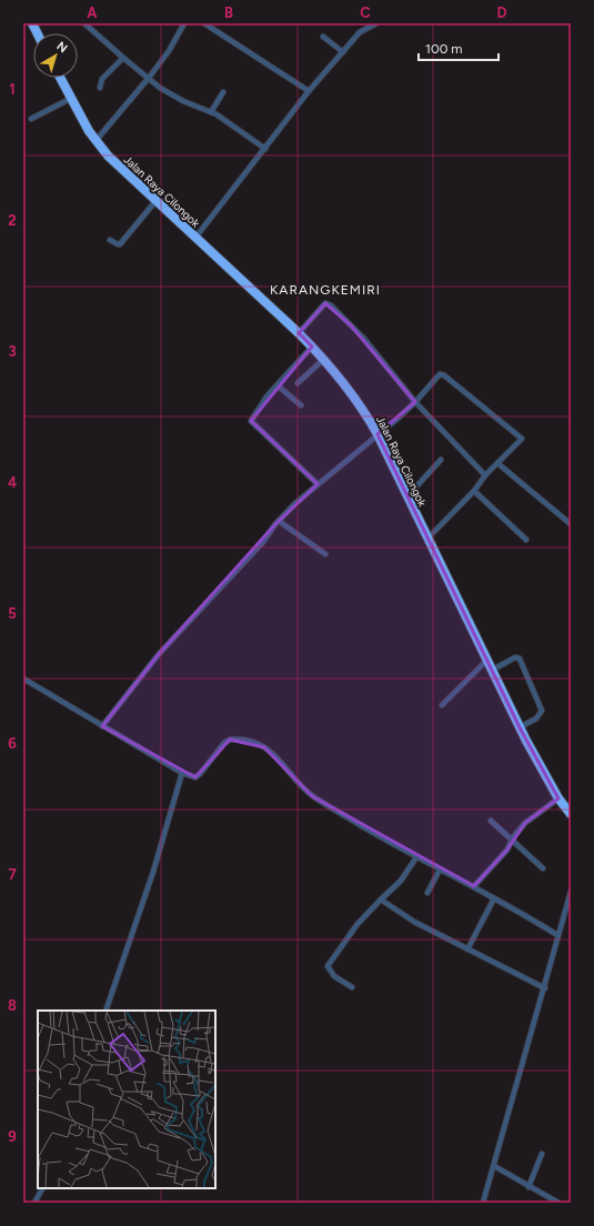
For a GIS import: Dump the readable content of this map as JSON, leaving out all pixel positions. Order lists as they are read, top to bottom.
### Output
{
  "streets": {
    "highway": ["Jalan Raya Cilongok"]
  },
  "districts": ["KARANGKEMIRI"],
  "scale_bar": "100 m",
  "north": "top right",
  "grid": {
    "columns": [
      "A",
      "B",
      "C",
      "D"
    ],
    "rows": [
      "1",
      "2",
      "3",
      "4",
      "5",
      "6",
      "7",
      "8",
      "9"
    ]
  }
}
